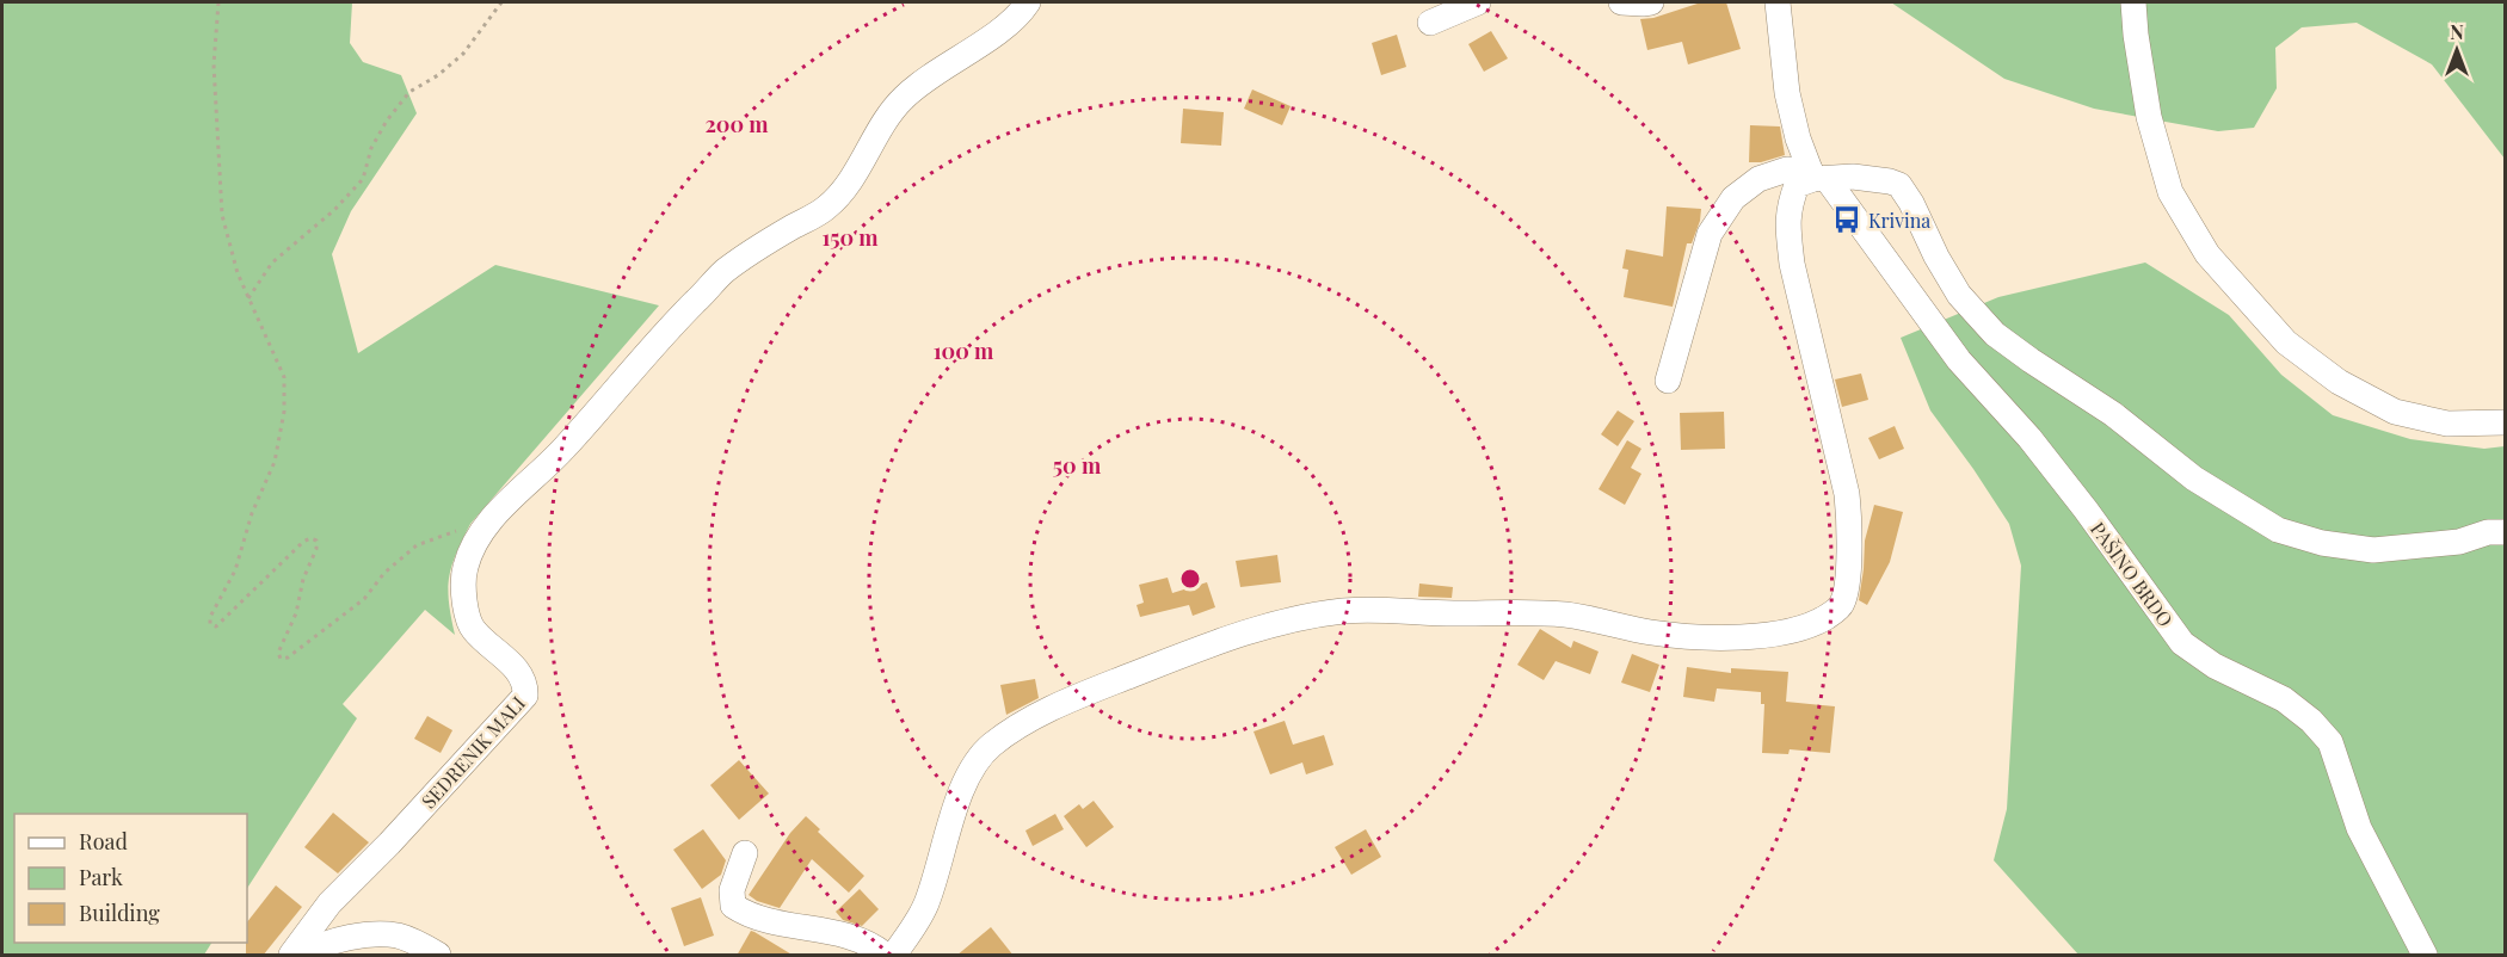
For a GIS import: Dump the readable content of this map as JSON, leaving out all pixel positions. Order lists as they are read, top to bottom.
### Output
{
  "streets": {
    "street": ["PAŠINO BRDO", "SEDRENIK MALI"]
  },
  "places": {
    "bus stop": ["Krivina"]
  },
  "legend": ["Road", "Park", "Building"],
  "north": "top",
  "rings": [
    "200 m",
    "150 m",
    "100 m",
    "50 m"
  ]
}
